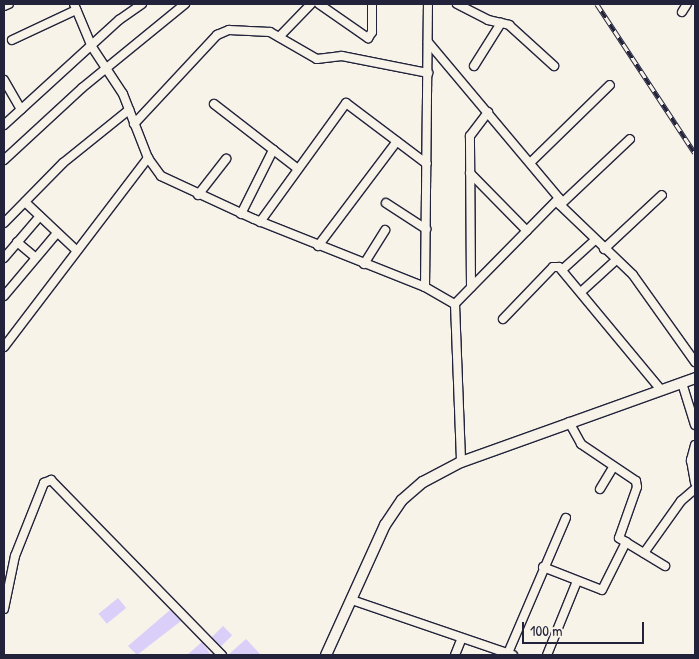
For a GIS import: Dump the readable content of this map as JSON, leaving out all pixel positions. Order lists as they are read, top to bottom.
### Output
{
  "scale_bar": "100 m"
}
